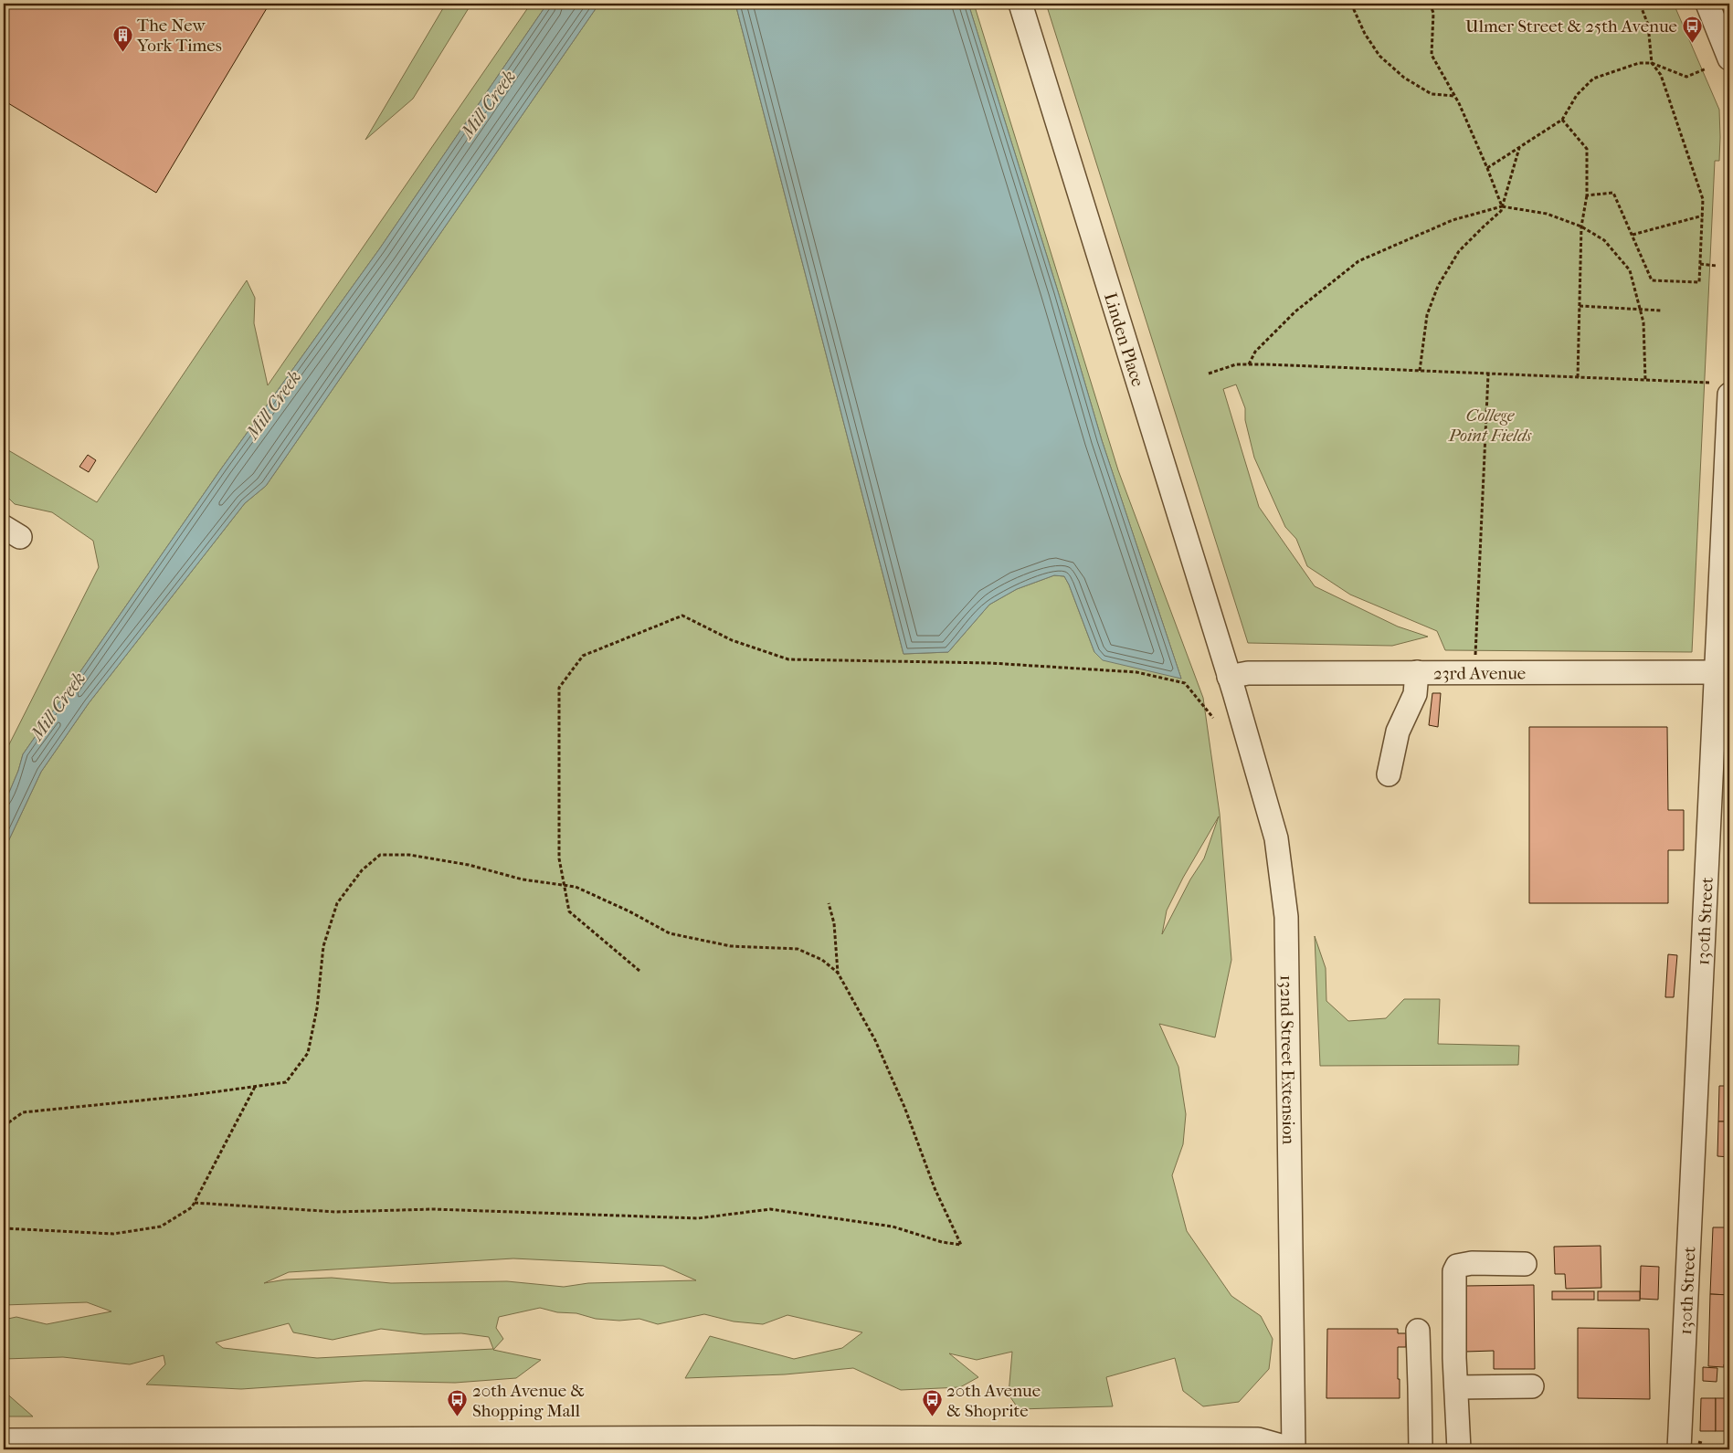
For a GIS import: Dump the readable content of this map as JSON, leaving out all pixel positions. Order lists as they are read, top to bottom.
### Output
{
  "streets": {
    "street": [
      "Linden Place",
      "23rd Avenue",
      "130th Street",
      "132nd Street Extension"
    ]
  },
  "crossings": [
    ["Linden Place", "23rd Avenue"],
    ["Linden Place", "132nd Street Extension"],
    ["23rd Avenue", "130th Street"],
    ["23rd Avenue", "132nd Street Extension"]
  ],
  "water": ["Mill Creek"],
  "parks": ["College Point Fields"],
  "places": {
    "bus stop": ["Ulmer Street & 25th Avenue", "20th Avenue & Shopping Mall", "20th Avenue & Shoprite"],
    "building": ["The New York Times"]
  }
}
